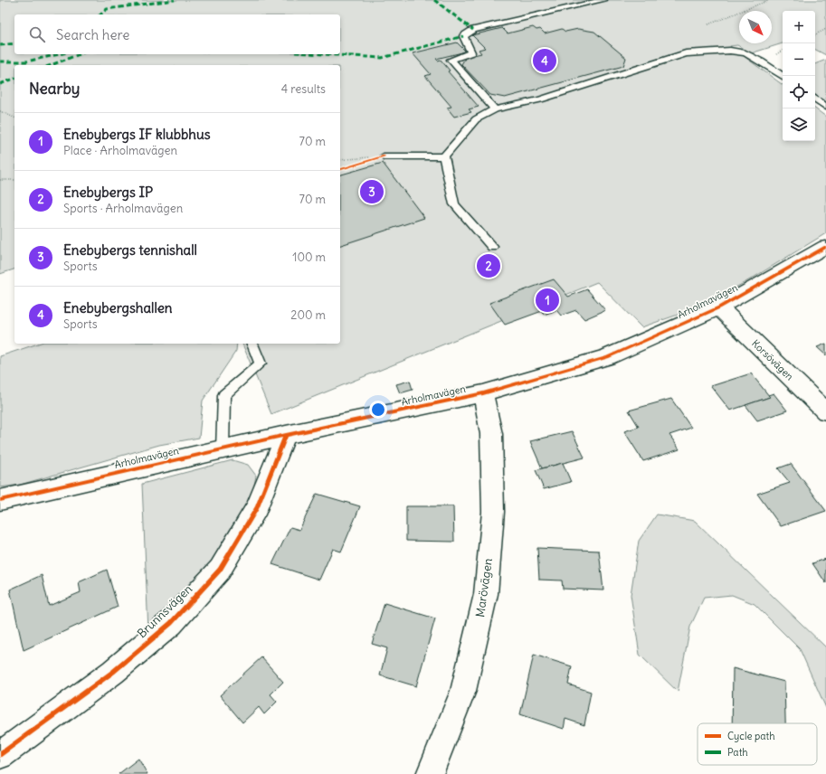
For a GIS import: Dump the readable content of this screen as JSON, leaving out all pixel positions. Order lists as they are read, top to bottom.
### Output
{
  "streets": {
    "street": [
      "Arholmavägen",
      "Korsövägen",
      "Marövägen",
      "Brunnsvägen"
    ]
  },
  "crossings": [
    ["Arholmavägen", "Korsövägen"],
    ["Arholmavägen", "Marövägen"],
    ["Arholmavägen", "Brunnsvägen"]
  ],
  "legend": ["Cycle path", "Path"],
  "north": "bottom right",
  "page": {
    "map_buttons": ["+", "−"],
    "search": "Search here",
    "pins": [
      "4",
      "3",
      "2",
      "1"
    ],
    "heading": ["Nearby", "4 results"],
    "list": [
      {
        "mark": "1",
        "name": "Enebybergs IF klubbhus",
        "note": "Place · Arholmavägen",
        "value": "70 m"
      },
      {
        "mark": "2",
        "name": "Enebybergs IP",
        "note": "Sports · Arholmavägen",
        "value": "70 m"
      },
      {
        "mark": "3",
        "name": "Enebybergs tennishall",
        "note": "Sports",
        "value": "100 m"
      },
      {
        "mark": "4",
        "name": "Enebybergshallen",
        "note": "Sports",
        "value": "200 m"
      }
    ]
  }
}
